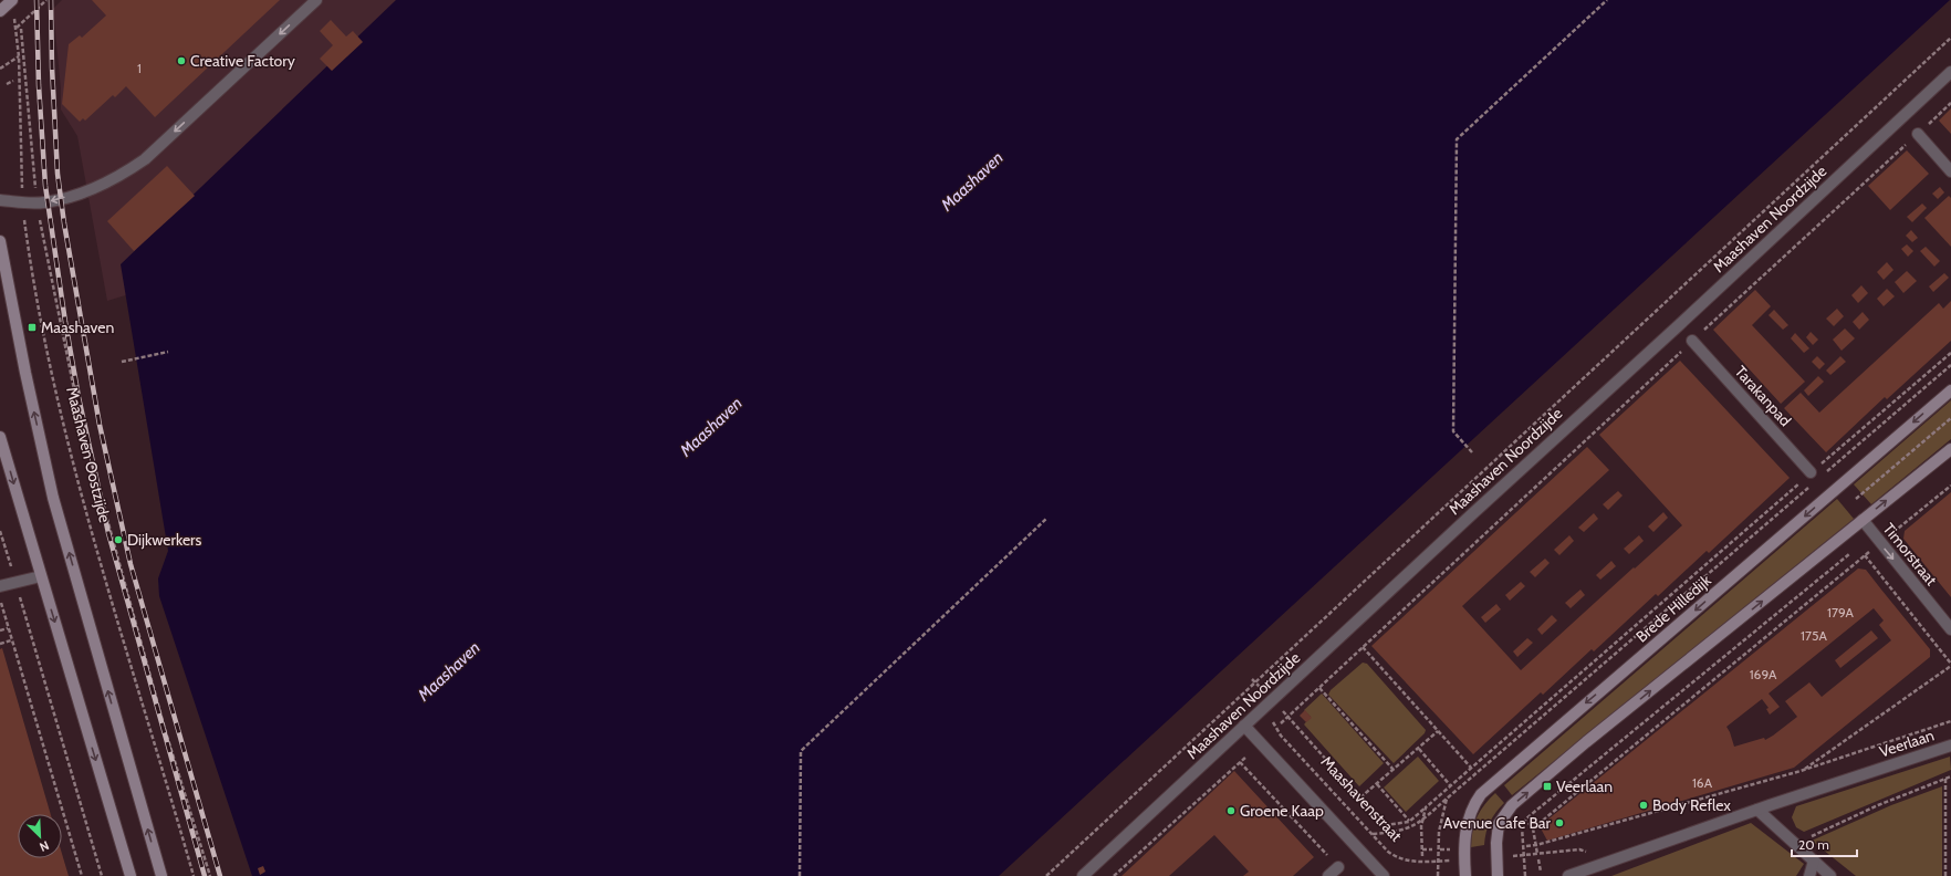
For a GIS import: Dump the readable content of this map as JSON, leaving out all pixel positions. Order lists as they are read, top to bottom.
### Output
{
  "streets": {
    "street": [
      "Maashaven Noordzijde",
      "Tarakanpad",
      "Timorstraat",
      "Brede Hilledijk",
      "Veerlaan"
    ],
    "path": ["Maashaven Oostzijde", "Maashavenstraat"]
  },
  "crossings": [
    ["Tarakanpad", "Brede Hilledijk"],
    ["Brede Hilledijk", "Maashavenstraat"]
  ],
  "one_way": ["Timorstraat"],
  "water": ["Maashaven"],
  "places": {
    "other": [
      "Creative Factory",
      "Dijkwerkers",
      "Body Reflex",
      "Groene Kaap",
      "Avenue Cafe Bar"
    ],
    "transit": ["Maashaven", "Veerlaan"]
  },
  "house_numbers": [
    "1",
    "179A",
    "175A",
    "169A",
    "16A"
  ],
  "scale_bar": "20 m",
  "north": "bottom right"
}
